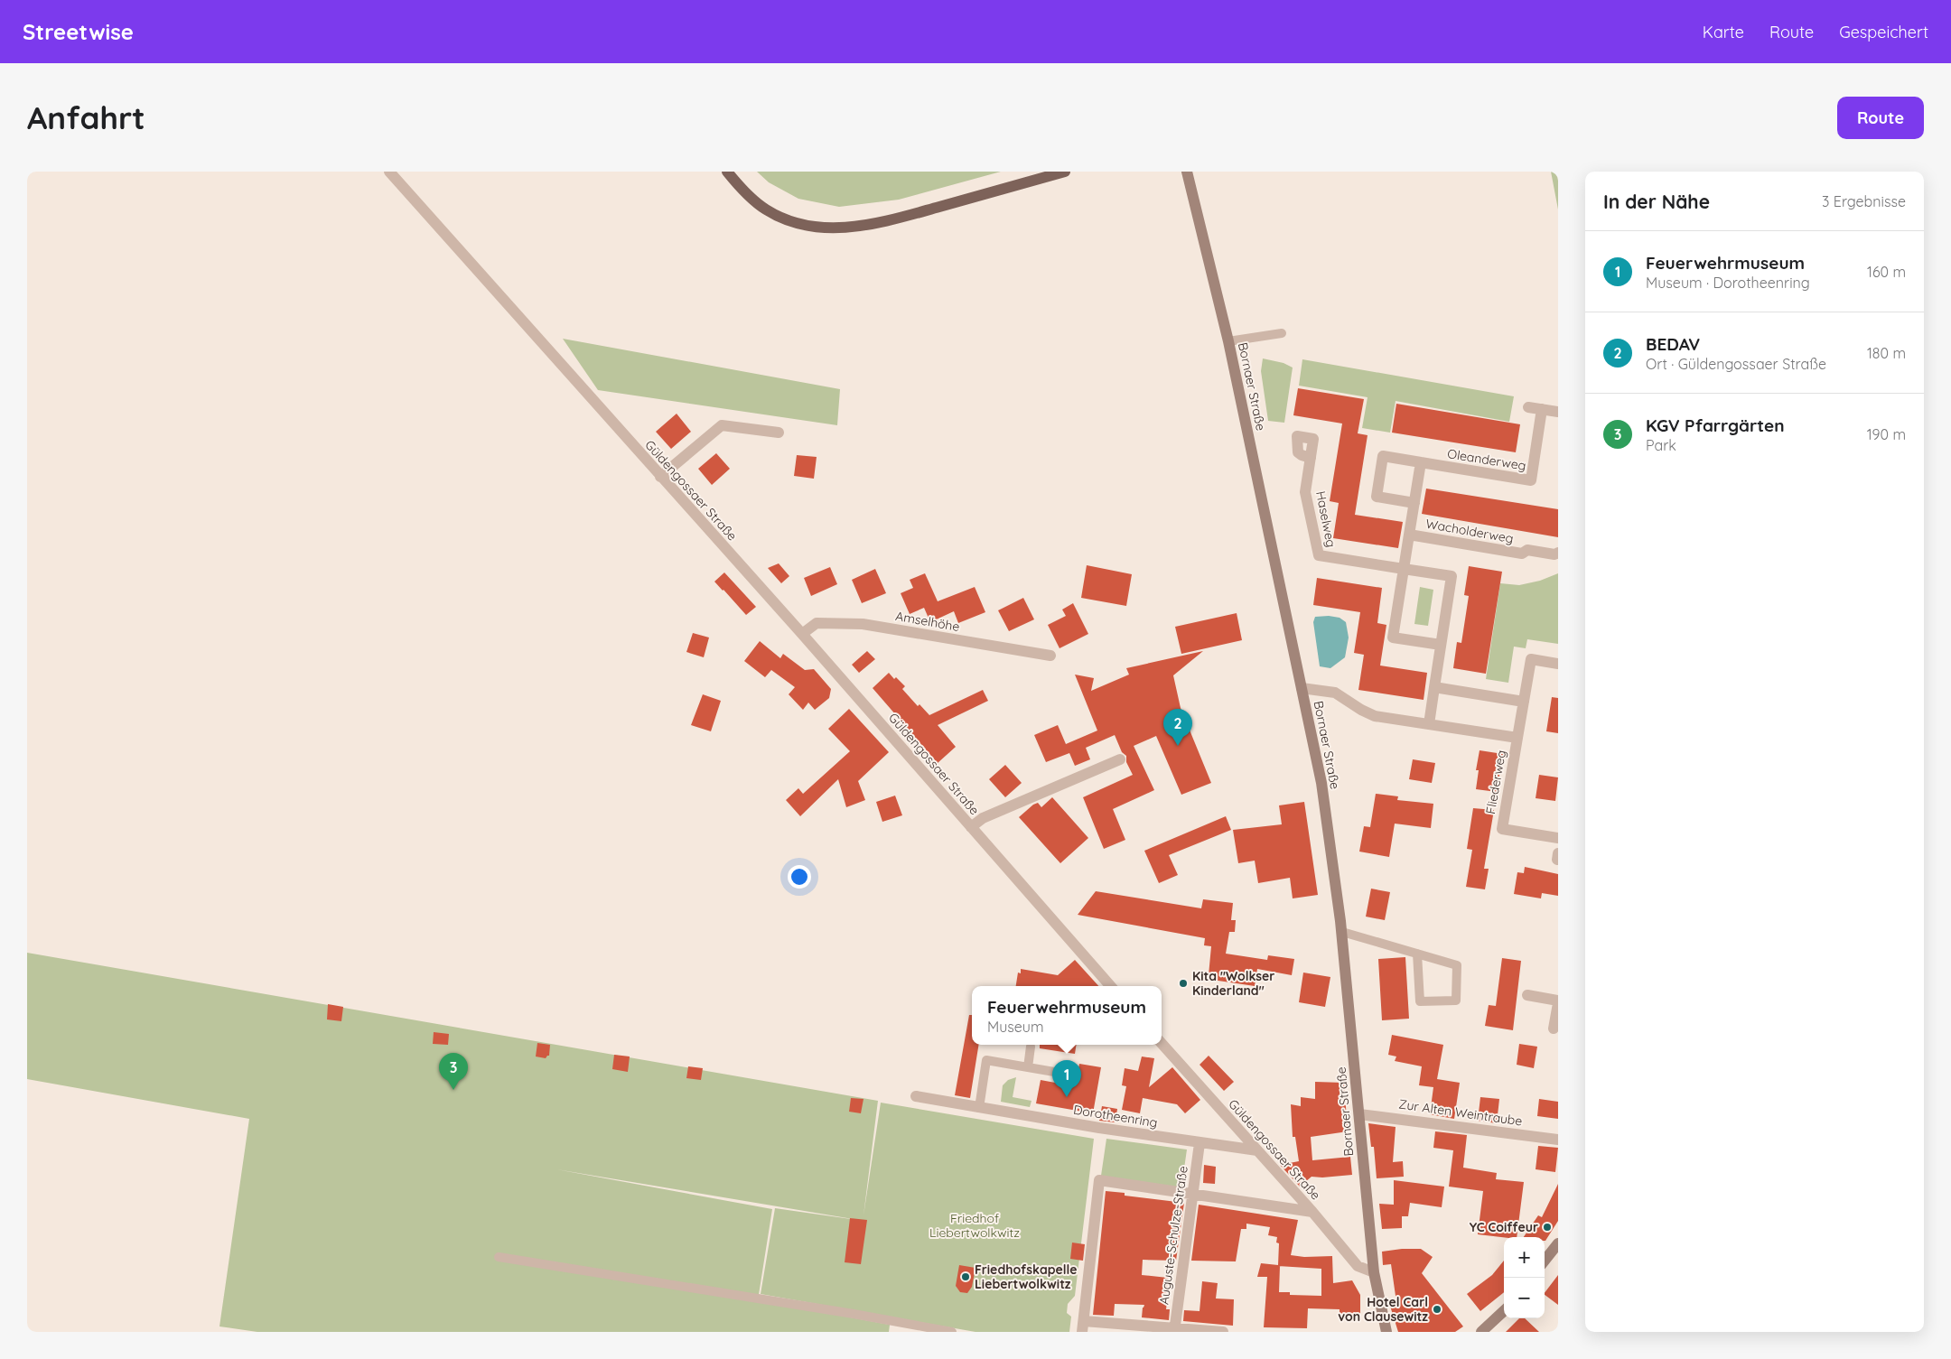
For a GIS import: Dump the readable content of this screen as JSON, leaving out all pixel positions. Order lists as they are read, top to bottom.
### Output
{
  "streets": {
    "main road": ["Bornaer Straße"],
    "street": [
      "Oleanderweg",
      "Güldengossaer Straße",
      "Haselweg",
      "Wacholderweg",
      "Amselhöhe",
      "Fliederweg",
      "Zur Alten Weintraube",
      "Dorotheenring",
      "Auguste-Schulze-Straße"
    ]
  },
  "crossings": [
    ["Bornaer Straße", "Güldengossaer Straße"],
    ["Bornaer Straße", "Fliederweg"],
    ["Bornaer Straße", "Zur Alten Weintraube"],
    ["Güldengossaer Straße", "Amselhöhe"],
    ["Güldengossaer Straße", "Dorotheenring"],
    ["Haselweg", "Wacholderweg"],
    ["Dorotheenring", "Auguste-Schulze-Straße"]
  ],
  "parks": ["Friedhof Liebertwolkwitz"],
  "places": [
    "Kita \"Wolkser Kinderland\"",
    "YC Coiffeur",
    "Friedhofskapelle Liebertwolkwitz",
    "Hotel Carl von Clausewitz"
  ],
  "page": {
    "header": "Streetwise",
    "nav": ["Karte", "Route", "Gespeichert"],
    "buttons": "Route",
    "title": "Anfahrt",
    "heading": ["In der Nähe", "3 Ergebnisse"],
    "list": [
      {
        "mark": "1",
        "name": "Feuerwehrmuseum",
        "note": "Museum · Dorotheenring",
        "value": "160 m"
      },
      {
        "mark": "2",
        "name": "BEDAV",
        "note": "Ort · Güldengossaer Straße",
        "value": "180 m"
      },
      {
        "mark": "3",
        "name": "KGV Pfarrgärten",
        "note": "Park",
        "value": "190 m"
      }
    ],
    "pins": ["2", "3", "1"],
    "popup": ["Feuerwehrmuseum", "Museum"],
    "map_buttons": ["+", "−"]
  }
}
